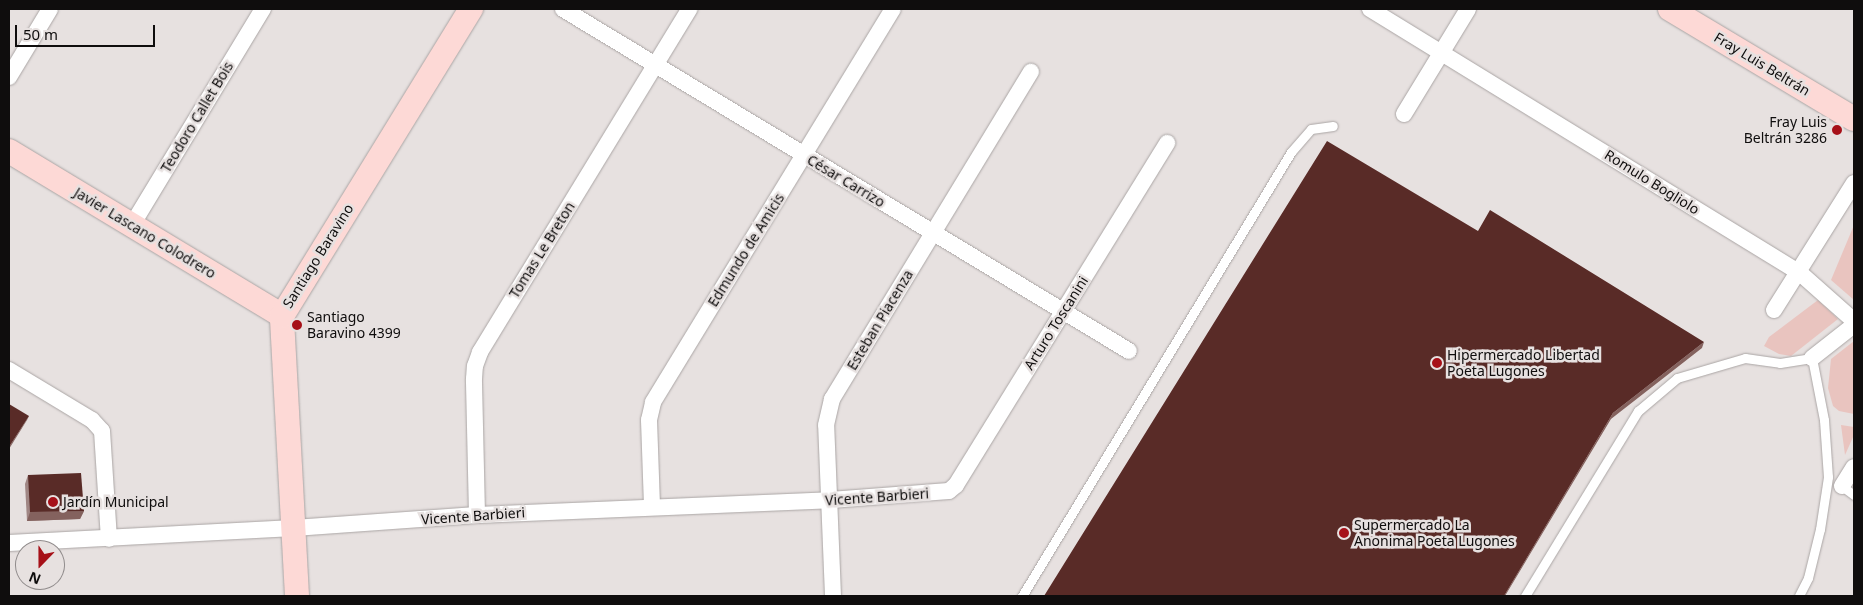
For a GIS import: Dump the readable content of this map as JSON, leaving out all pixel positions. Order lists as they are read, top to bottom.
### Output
{
  "streets": {
    "main road": ["Fray Luis Beltrán", "Javier Lascano Colodrero", "Santiago Baravino"],
    "street": [
      "Teodoro Callet Bois",
      "César Carrizo",
      "Romulo Bogliolo",
      "Tomas Le Breton",
      "Edmundo de Amicis",
      "Esteban Piacenza",
      "Arturo Toscanini",
      "Vicente Barbieri"
    ]
  },
  "crossings": [
    ["Teodoro Callet Bois", "Javier Lascano Colodrero"],
    ["César Carrizo", "Tomas Le Breton"],
    ["César Carrizo", "Edmundo de Amicis"],
    ["César Carrizo", "Esteban Piacenza"],
    ["César Carrizo", "Arturo Toscanini"],
    ["Javier Lascano Colodrero", "Santiago Baravino"],
    ["Tomas Le Breton", "Vicente Barbieri"],
    ["Edmundo de Amicis", "Vicente Barbieri"],
    ["Santiago Baravino", "Vicente Barbieri"],
    ["Esteban Piacenza", "Vicente Barbieri"],
    ["Arturo Toscanini", "Vicente Barbieri"]
  ],
  "places": [
    "Fray Luis Beltrán 3286",
    "Santiago Baravino 4399",
    "Hipermercado Libertad Poeta Lugones",
    "Jardín Municipal",
    "Supermercado La Anonima Poeta Lugones"
  ],
  "scale_bar": "50 m",
  "north": "bottom"
}
